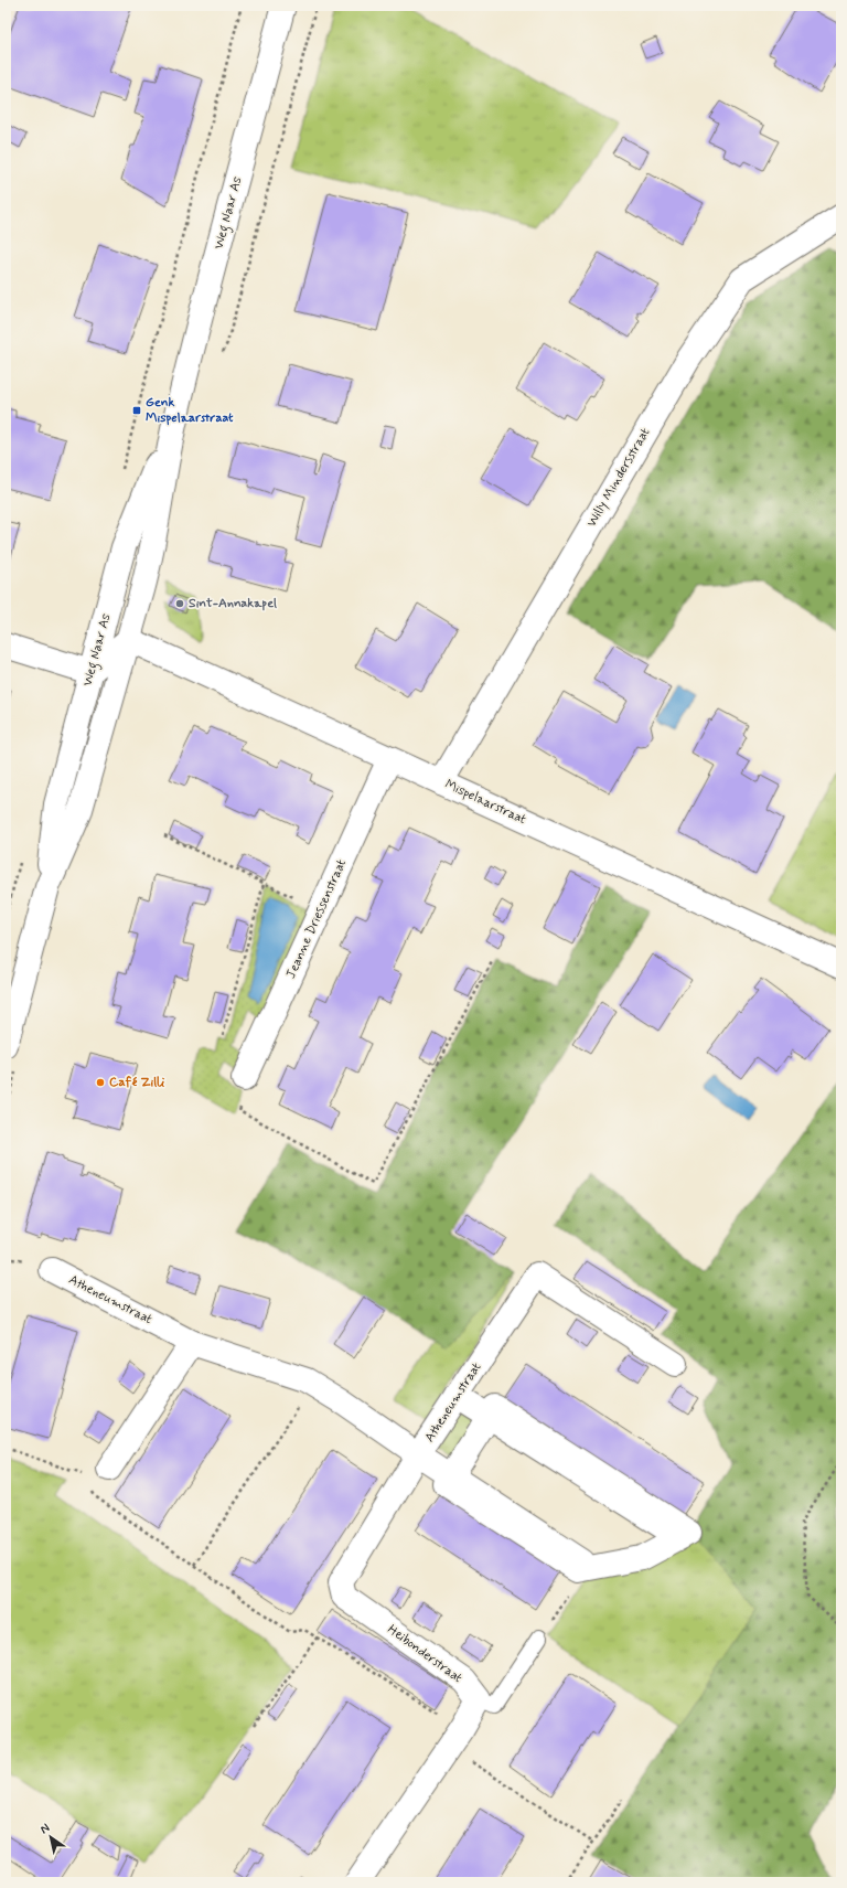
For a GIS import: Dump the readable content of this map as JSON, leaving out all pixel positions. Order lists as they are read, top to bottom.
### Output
{
  "streets": {
    "street": [
      "Weg Naar As",
      "Willy Mindersstraat",
      "Mispelaarstraat",
      "Jeanne Driessenstraat",
      "Atheneumstraat",
      "Heibonderstraat"
    ]
  },
  "crossings": [
    ["Weg Naar As", "Mispelaarstraat"],
    ["Willy Mindersstraat", "Mispelaarstraat"],
    ["Mispelaarstraat", "Jeanne Driessenstraat"],
    ["Atheneumstraat", "Heibonderstraat"]
  ],
  "places": {
    "transit": ["Genk Mispelaarstraat"],
    "other": ["Sint-Annakapel", "Café Zilli"]
  },
  "north": "top left"
}
